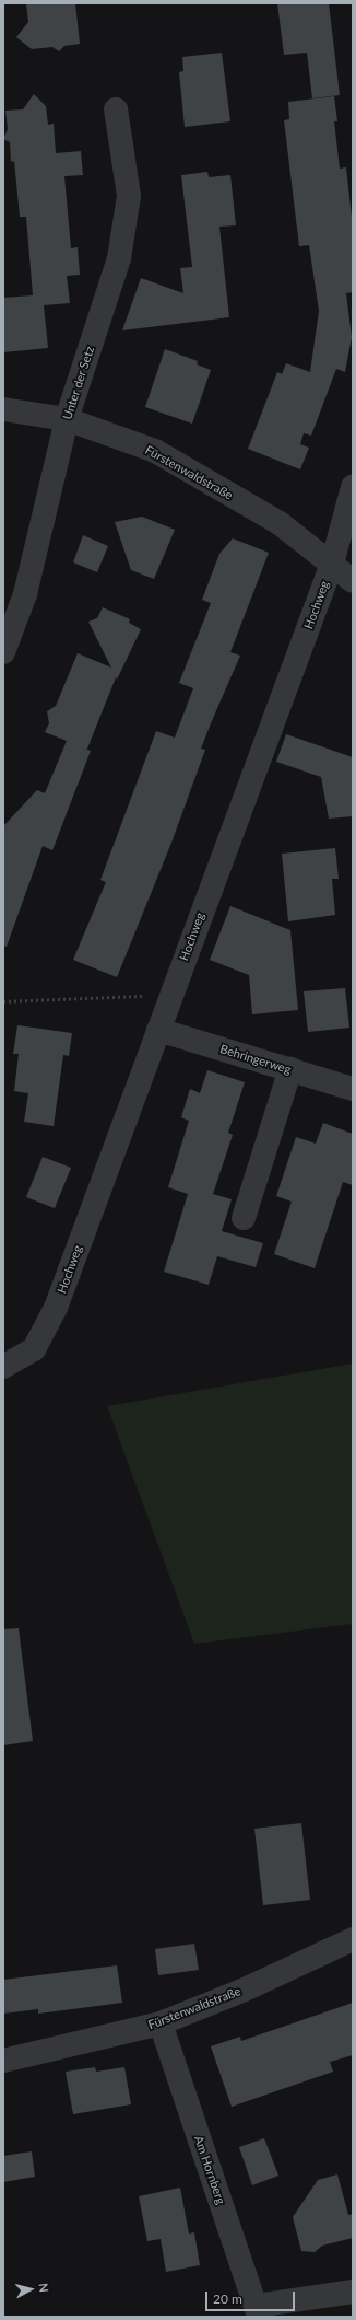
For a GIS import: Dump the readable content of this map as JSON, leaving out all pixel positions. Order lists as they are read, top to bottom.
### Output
{
  "streets": {
    "street": [
      "Unter der Setz",
      "Fürstenwaldstraße",
      "Hochweg",
      "Behringerweg",
      "Am Hornberg"
    ]
  },
  "crossings": [
    ["Unter der Setz", "Fürstenwaldstraße"],
    ["Fürstenwaldstraße", "Hochweg"],
    ["Fürstenwaldstraße", "Am Hornberg"],
    ["Hochweg", "Behringerweg"]
  ],
  "scale_bar": "20 m",
  "north": "right"
}
